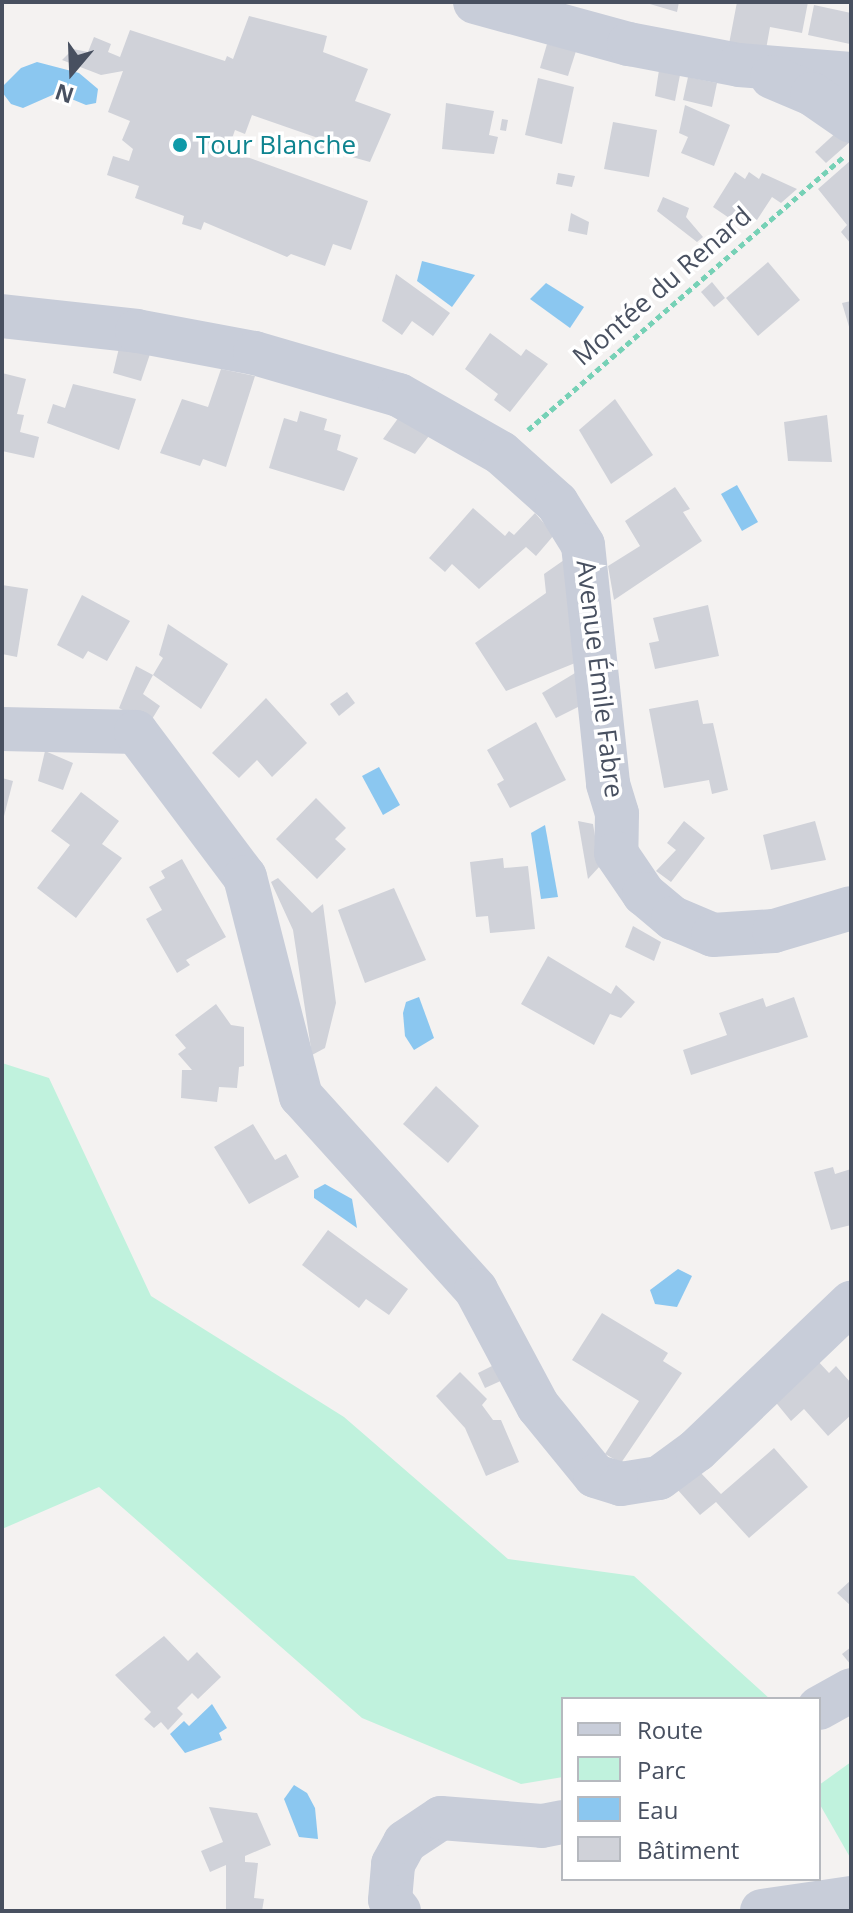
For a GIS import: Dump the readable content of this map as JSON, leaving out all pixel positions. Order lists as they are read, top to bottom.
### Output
{
  "streets": {
    "street": ["Avenue Émile Fabre"],
    "path": ["Montée du Renard"]
  },
  "crossings": [
    ["Montée du Renard", "Avenue Émile Fabre"]
  ],
  "places": ["Tour Blanche"],
  "legend": [
    "Route",
    "Parc",
    "Eau",
    "Bâtiment"
  ],
  "north": "bottom"
}
